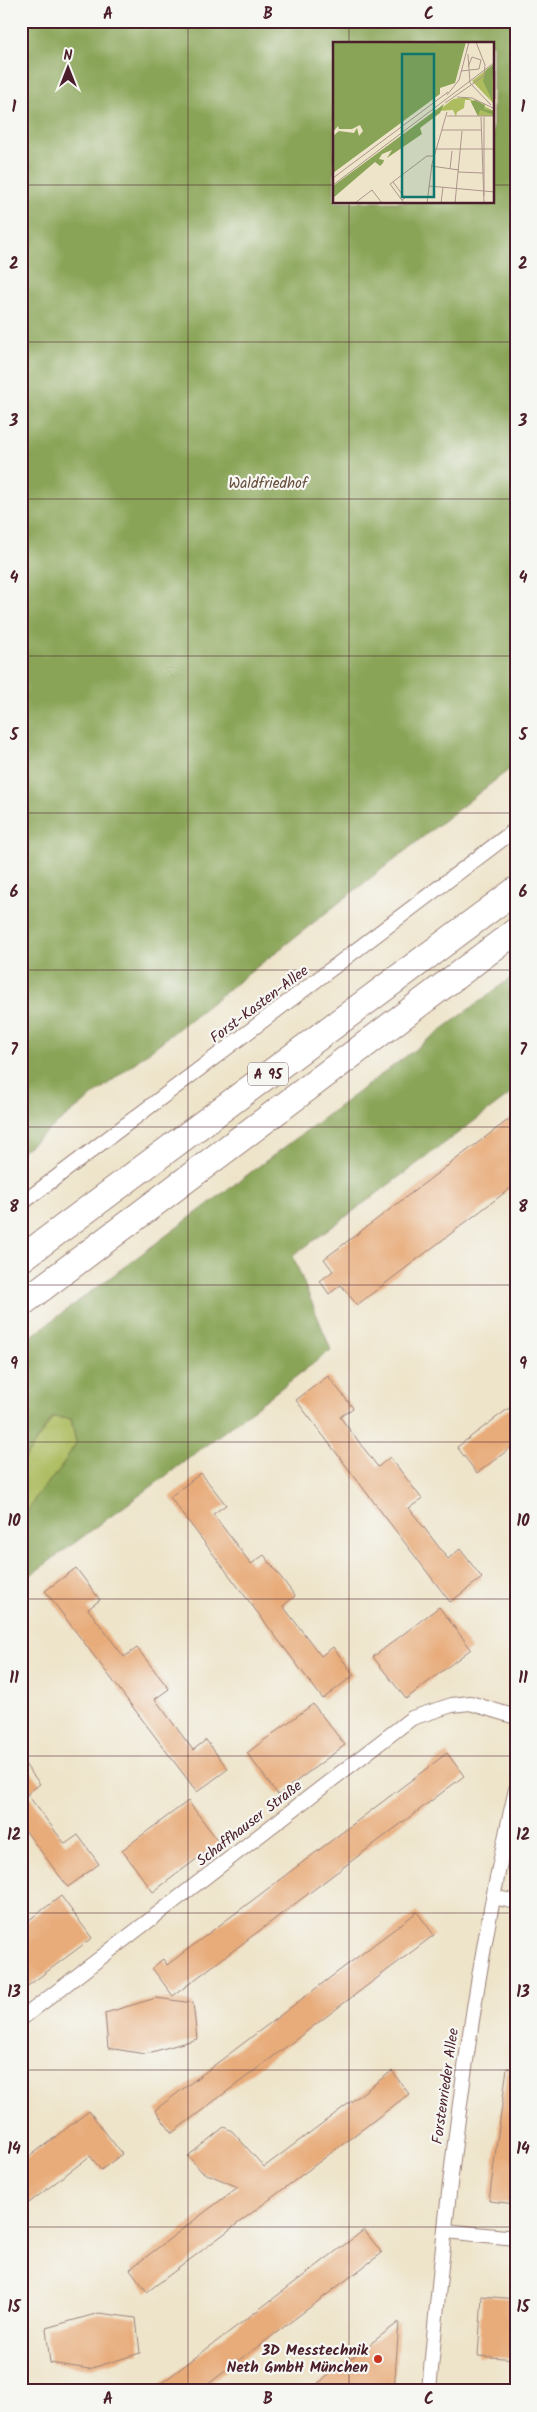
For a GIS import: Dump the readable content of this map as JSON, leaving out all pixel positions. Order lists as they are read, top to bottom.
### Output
{
  "streets": {
    "highway": ["A 95"],
    "street": ["Forst-Kasten-Allee", "Schaffhauser Straße", "Forstenrieder Allee"]
  },
  "parks": ["Waldfriedhof"],
  "places": ["3D Messtechnik Neth GmbH München"],
  "north": "top",
  "grid": {
    "columns": ["A", "B", "C"],
    "rows": [
      "1",
      "2",
      "3",
      "4",
      "5",
      "6",
      "7",
      "8",
      "9",
      "10",
      "11",
      "12",
      "13",
      "14",
      "15"
    ]
  }
}
